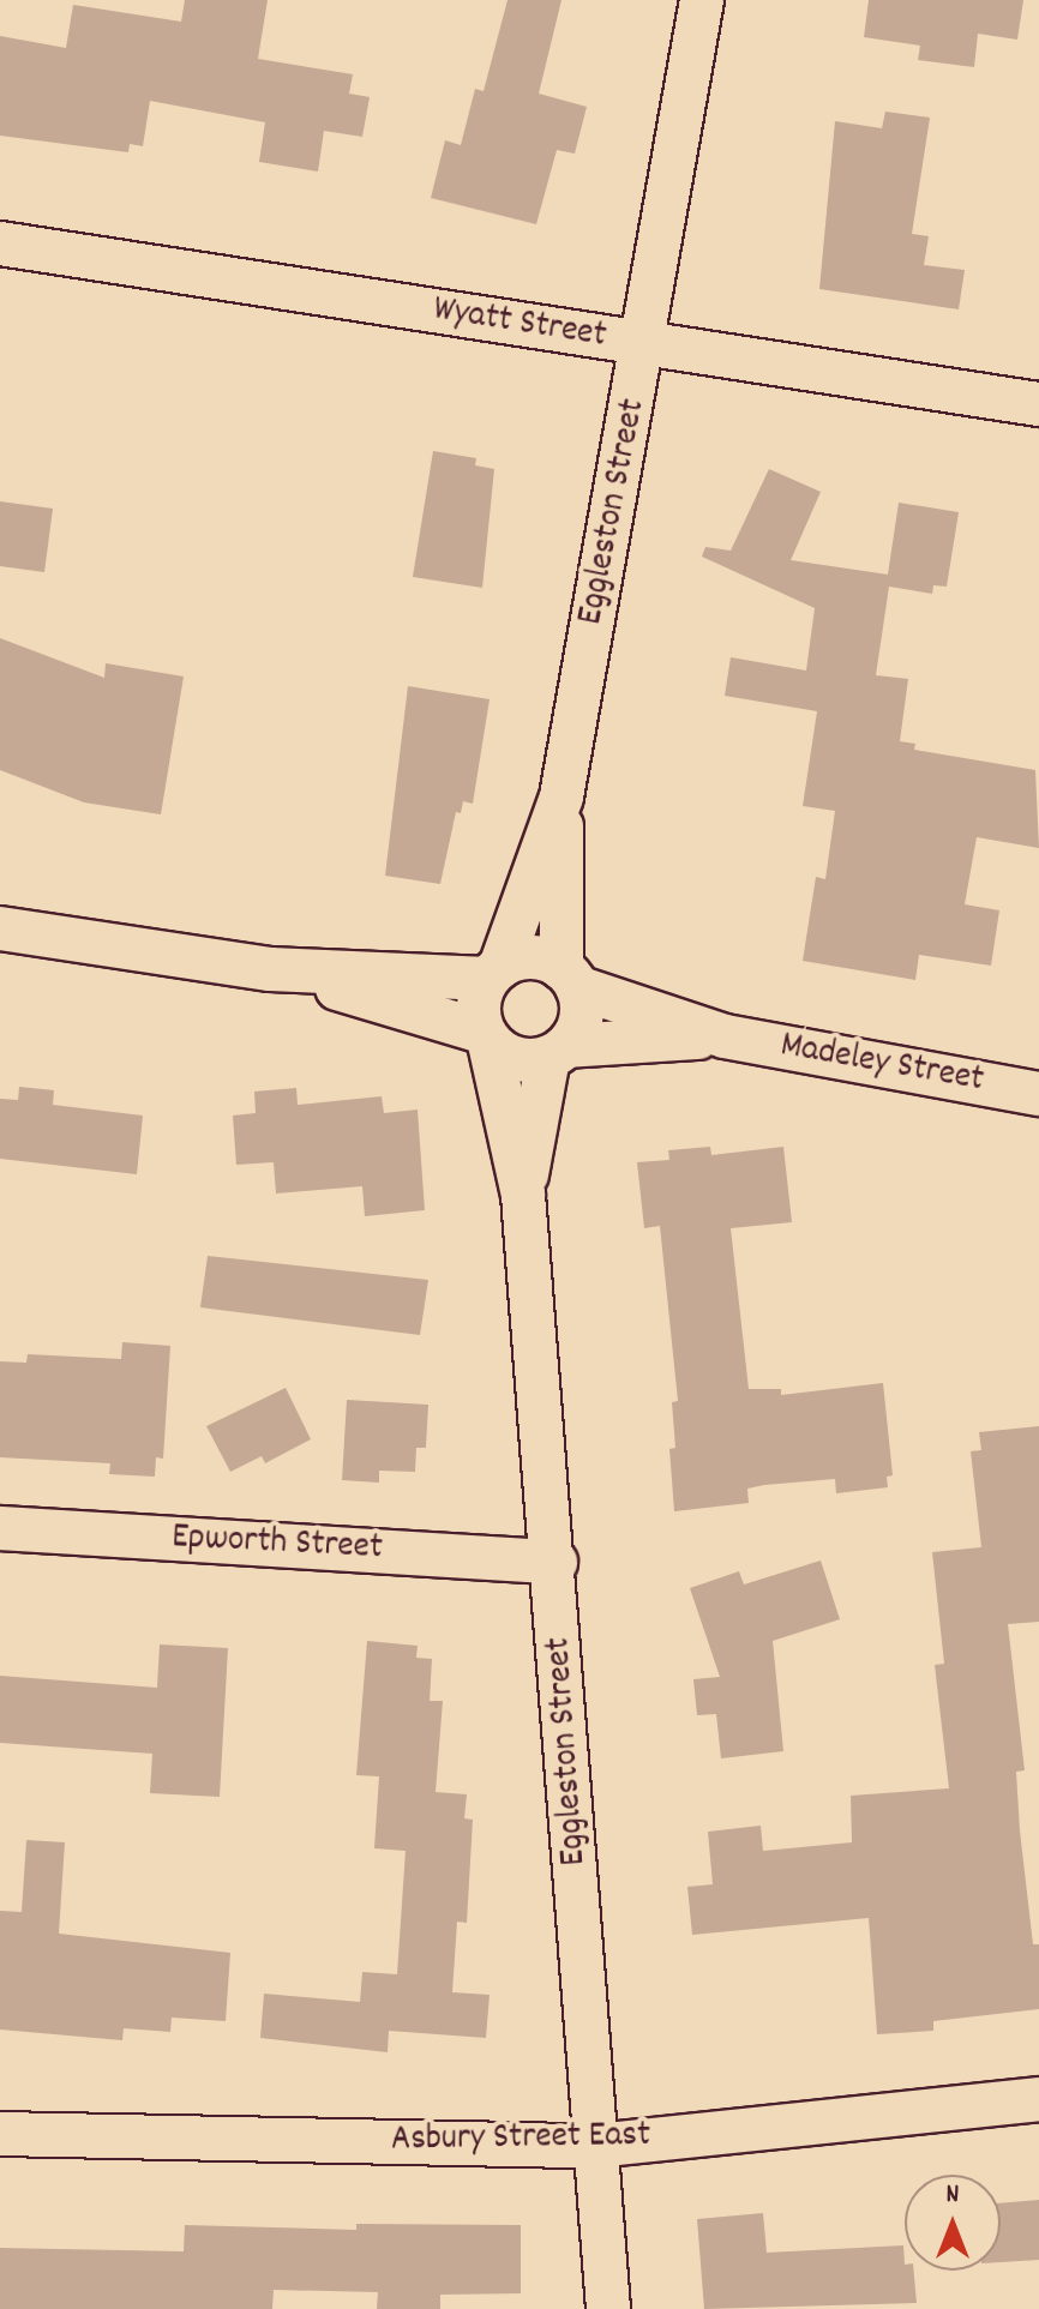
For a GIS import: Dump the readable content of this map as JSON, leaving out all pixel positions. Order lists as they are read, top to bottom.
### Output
{
  "streets": {
    "street": [
      "Wyatt Street",
      "Eggleston Street",
      "Madeley Street",
      "Epworth Street",
      "Asbury Street East"
    ]
  },
  "crossings": [
    ["Wyatt Street", "Eggleston Street"],
    ["Eggleston Street", "Madeley Street"],
    ["Eggleston Street", "Epworth Street"],
    ["Eggleston Street", "Asbury Street East"]
  ],
  "north": "top"
}
